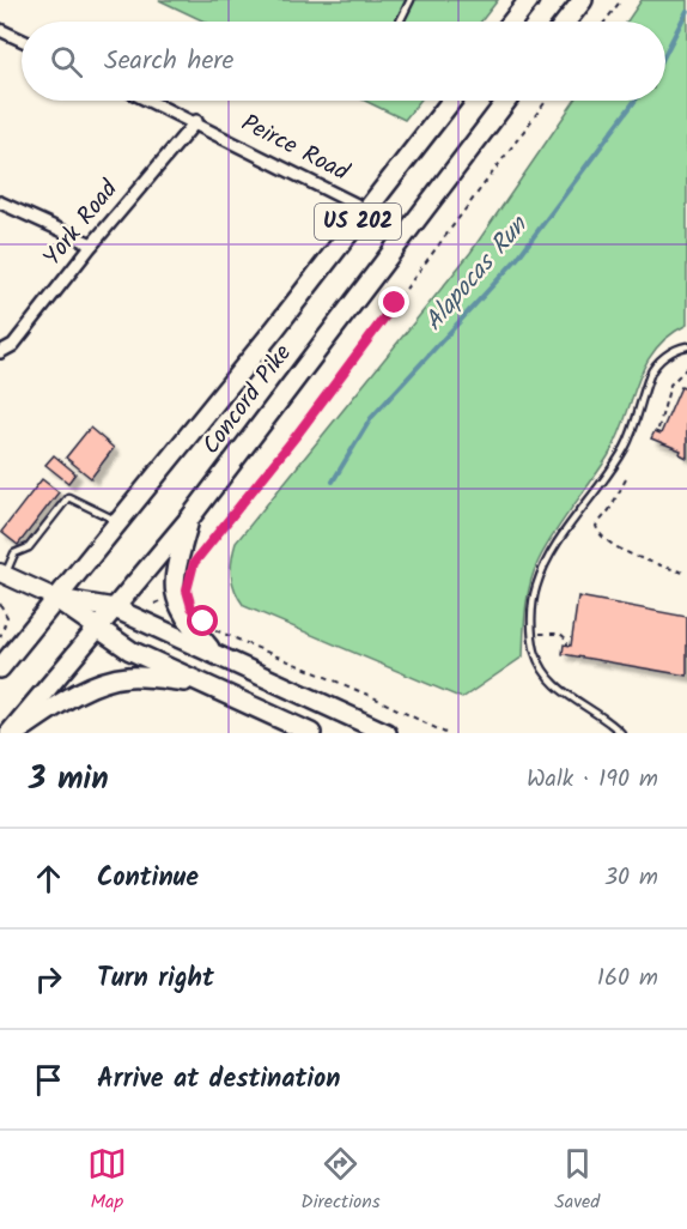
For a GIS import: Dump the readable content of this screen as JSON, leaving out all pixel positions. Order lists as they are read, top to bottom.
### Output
{
  "streets": {
    "highway": ["US 202", "Concord Pike"],
    "street": ["Peirce Road", "York Road"]
  },
  "crossings": [
    ["Peirce Road", "York Road"],
    ["Peirce Road", "Concord Pike"]
  ],
  "water": ["Alapocas Run"],
  "page": {
    "search": "Search here",
    "heading": ["3 min", "Walk · 190 m"],
    "list": [
      ["Continue", "30 m"],
      ["Turn right", "160 m"],
      "Arrive at destination"
    ],
    "nav": ["Map", "Directions", "Saved"]
  }
}
